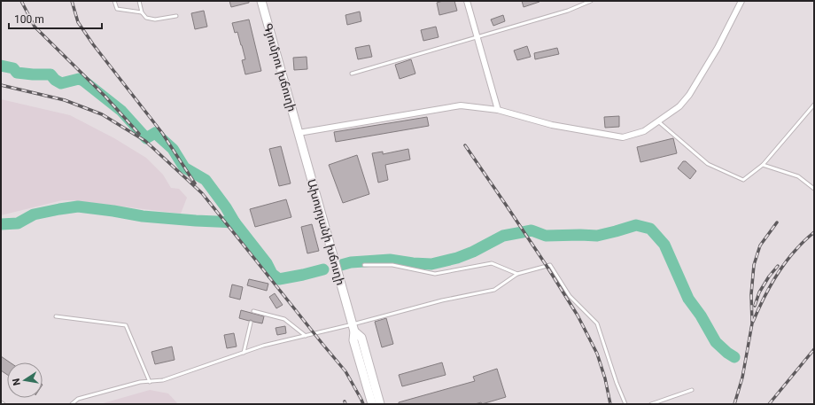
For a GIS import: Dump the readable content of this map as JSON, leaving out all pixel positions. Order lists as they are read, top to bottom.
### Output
{
  "streets": {
    "main road": ["Գյումրու խճուղի", "Ախուրյանի խճուղի"]
  },
  "crossings": [
    ["Գյումրու խճուղի", "Ախուրյանի խճուղի"]
  ],
  "scale_bar": "100 m",
  "north": "left"
}
